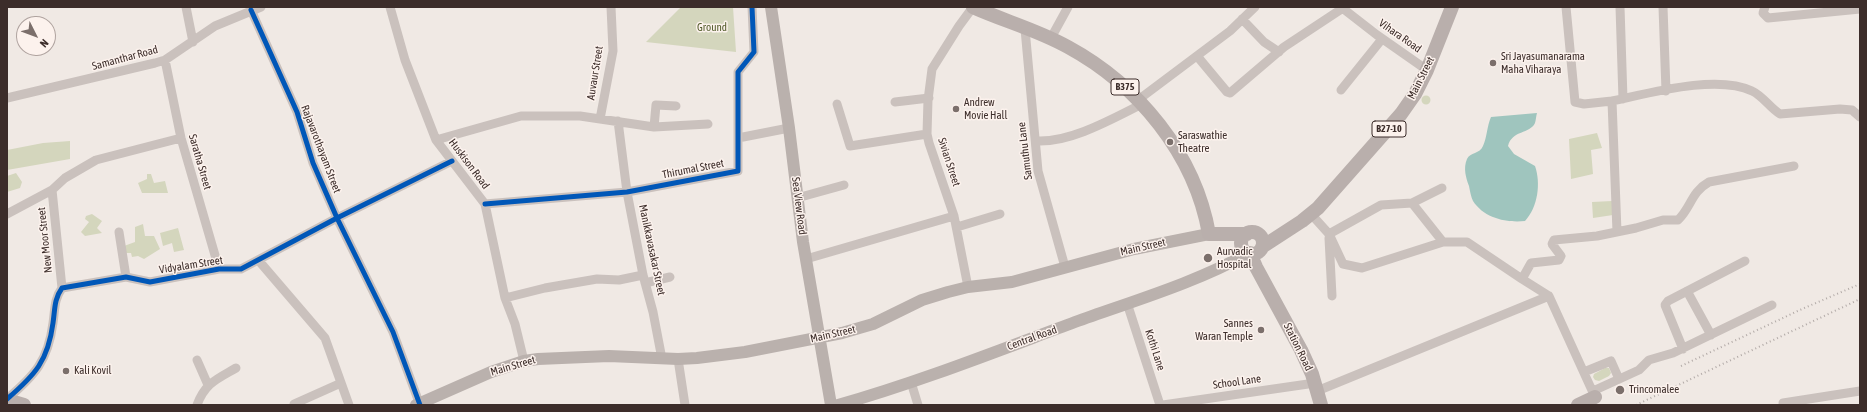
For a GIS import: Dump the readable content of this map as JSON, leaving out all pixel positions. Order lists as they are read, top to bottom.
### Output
{
  "streets": {
    "main road": [
      "Main Street",
      "B375",
      "B27-10",
      "Sea View Road",
      "Central Road",
      "Station Road"
    ],
    "street": [
      "Vihara Road",
      "Samanthar Road",
      "Auvaur Street",
      "Rajavarothayam Street",
      "Samuthu Lane",
      "Saratha Street",
      "Sivian Street",
      "Huskison Road",
      "Thirumal Street",
      "New Moor Street",
      "Manikkavasakar Street",
      "Vidyalam Street",
      "Kothi Lane",
      "School Lane"
    ]
  },
  "crossings": [
    ["Vihara Road", "Main Street"],
    ["Samanthar Road", "Rajavarothayam Street"],
    ["Samanthar Road", "Saratha Street"],
    ["Main Street", "B375"],
    ["Main Street", "Rajavarothayam Street"],
    ["Main Street", "Samuthu Lane"],
    ["Main Street", "Sivian Street"],
    ["Main Street", "Huskison Road"],
    ["Main Street", "Sea View Road"],
    ["Main Street", "Manikkavasakar Street"],
    ["Main Street", "Central Road"],
    ["Main Street", "Station Road"],
    ["B375", "Samuthu Lane"],
    ["B375", "Sivian Street"],
    ["Rajavarothayam Street", "Vidyalam Street"],
    ["Saratha Street", "Vidyalam Street"],
    ["Huskison Road", "Thirumal Street"],
    ["Huskison Road", "Vidyalam Street"],
    ["Thirumal Street", "Manikkavasakar Street"],
    ["New Moor Street", "Vidyalam Street"],
    ["Central Road", "Station Road"],
    ["Central Road", "Kothi Lane"],
    ["Station Road", "School Lane"],
    ["Kothi Lane", "School Lane"]
  ],
  "parks": ["Ground"],
  "places": [
    "Sri Jayasumanarama Maha Viharaya",
    "Andrew Movie Hall",
    "Saraswathie Theatre",
    "Aurvadic Hospital",
    "Sannes Waran Temple",
    "Kali Kovil",
    "Trincomalee"
  ],
  "north": "bottom right"
}
